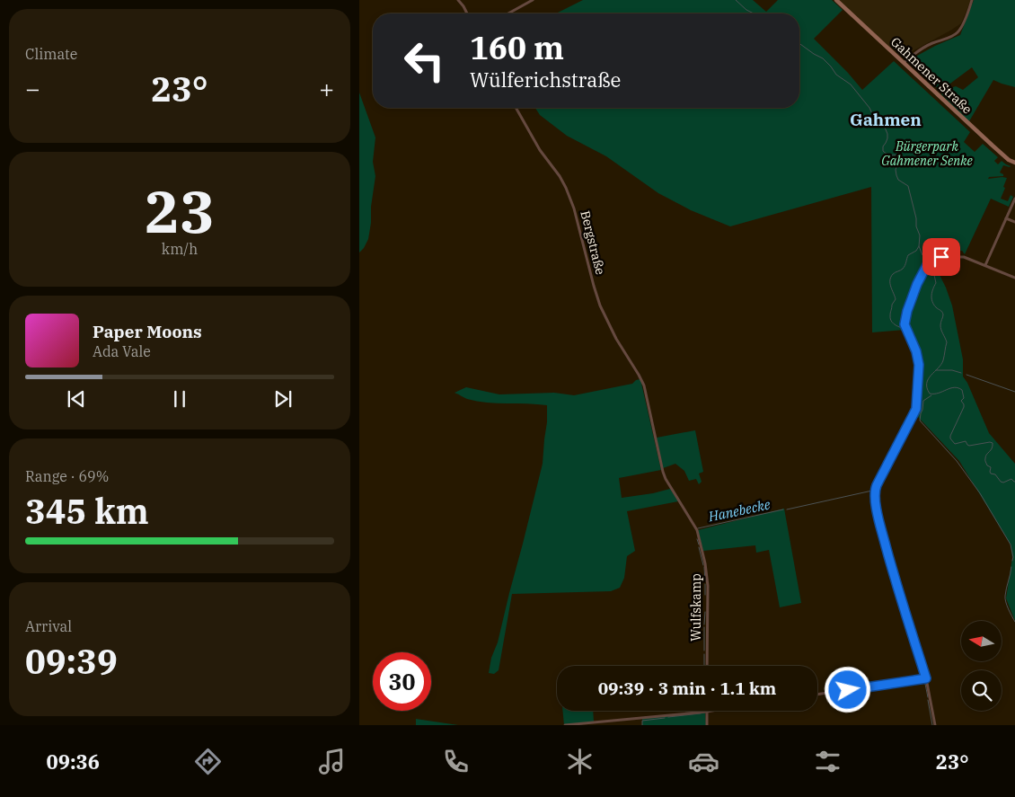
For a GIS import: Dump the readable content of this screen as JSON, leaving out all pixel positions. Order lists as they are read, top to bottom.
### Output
{
  "streets": {
    "main road": ["Gahmener Straße"],
    "street": ["Bergstraße", "Wulfskamp"]
  },
  "crossings": [
    ["Bergstraße", "Wulfskamp"]
  ],
  "districts": ["Gahmen"],
  "water": ["Hanebecke"],
  "parks": ["Bürgerpark Gahmener Senke"],
  "north": "left",
  "page": {
    "tile": [
      "Climate",
      ["23", "km/h"],
      ["Range · 69%", "345 km"],
      ["Arrival", "09:39"]
    ],
    "turn": ["160 m", "Wülferichstraße"],
    "heat": ["−", "23°", "+"],
    "song": ["Paper Moons", "Ada Vale"],
    "limit": "30",
    "trip": "09:39 · 3 min · 1.1 km",
    "tabs": ["09:36", "23°"]
  }
}
